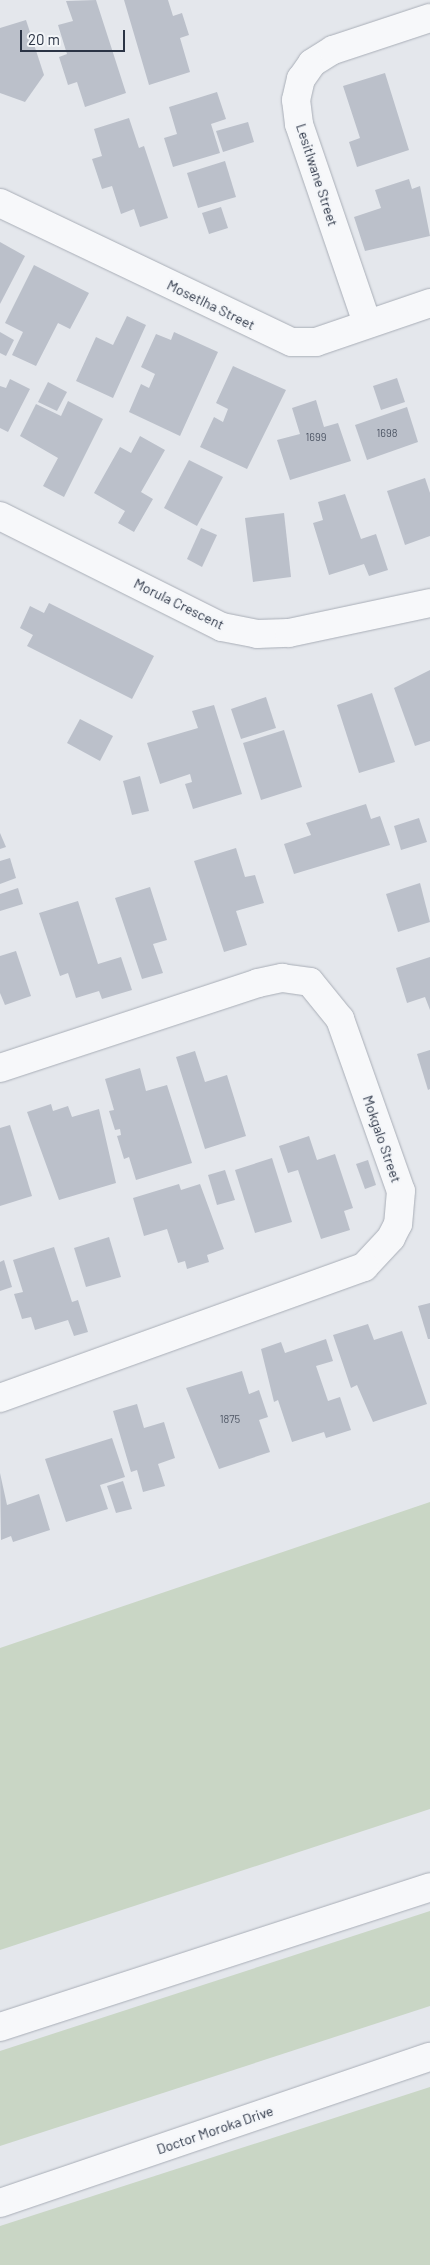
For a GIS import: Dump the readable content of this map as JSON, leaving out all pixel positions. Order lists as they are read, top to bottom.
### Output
{
  "streets": {
    "street": [
      "Lesitlwane Street",
      "Mosetlha Street",
      "Morula Crescent",
      "Mokgalo Street",
      "Doctor Moroka Drive"
    ]
  },
  "crossings": [
    ["Lesitlwane Street", "Mosetlha Street"]
  ],
  "house_numbers": ["1698", "1699", "1875"],
  "scale_bar": "20 m"
}
